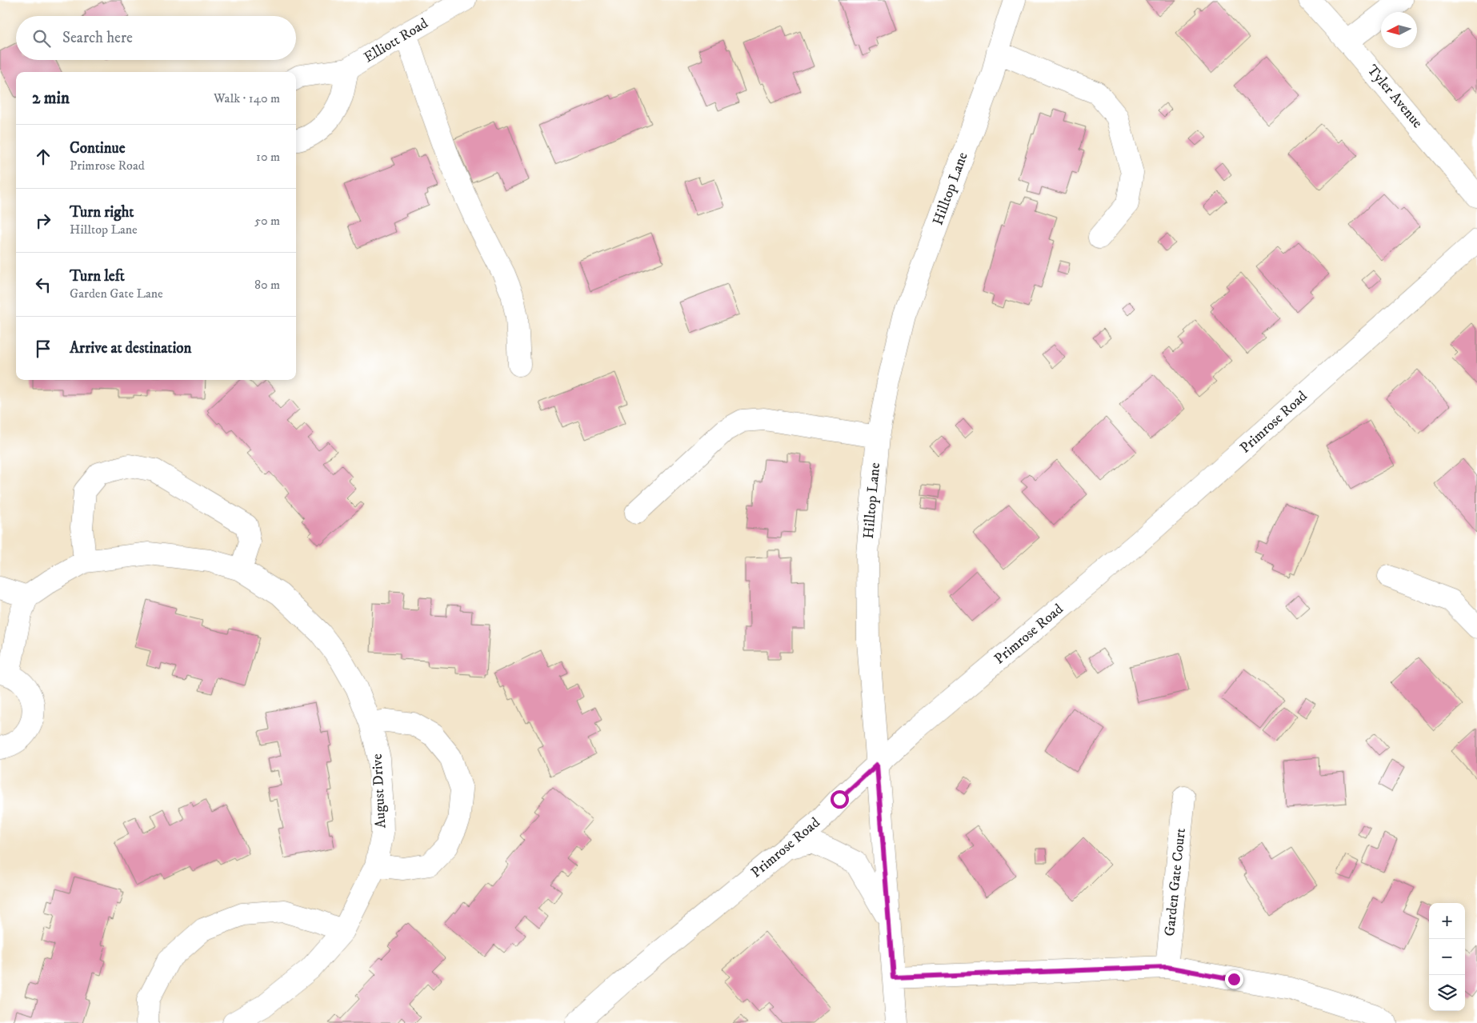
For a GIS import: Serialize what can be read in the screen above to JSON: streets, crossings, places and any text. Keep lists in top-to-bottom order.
{
  "streets": {
    "street": [
      "Elliott Road",
      "Tyler Avenue",
      "Hilltop Lane",
      "Primrose Road",
      "August Drive",
      "Garden Gate Court"
    ]
  },
  "crossings": [
    ["Hilltop Lane", "Primrose Road"]
  ],
  "north": "left",
  "page": {
    "search": "Search here",
    "heading": ["2 min", "Walk · 140 m"],
    "list": [
      ["Continue", "Primrose Road", "10 m"],
      ["Turn right", "Hilltop Lane", "50 m"],
      ["Turn left", "Garden Gate Lane", "80 m"],
      "Arrive at destination"
    ],
    "map_buttons": ["+", "−"]
  }
}
